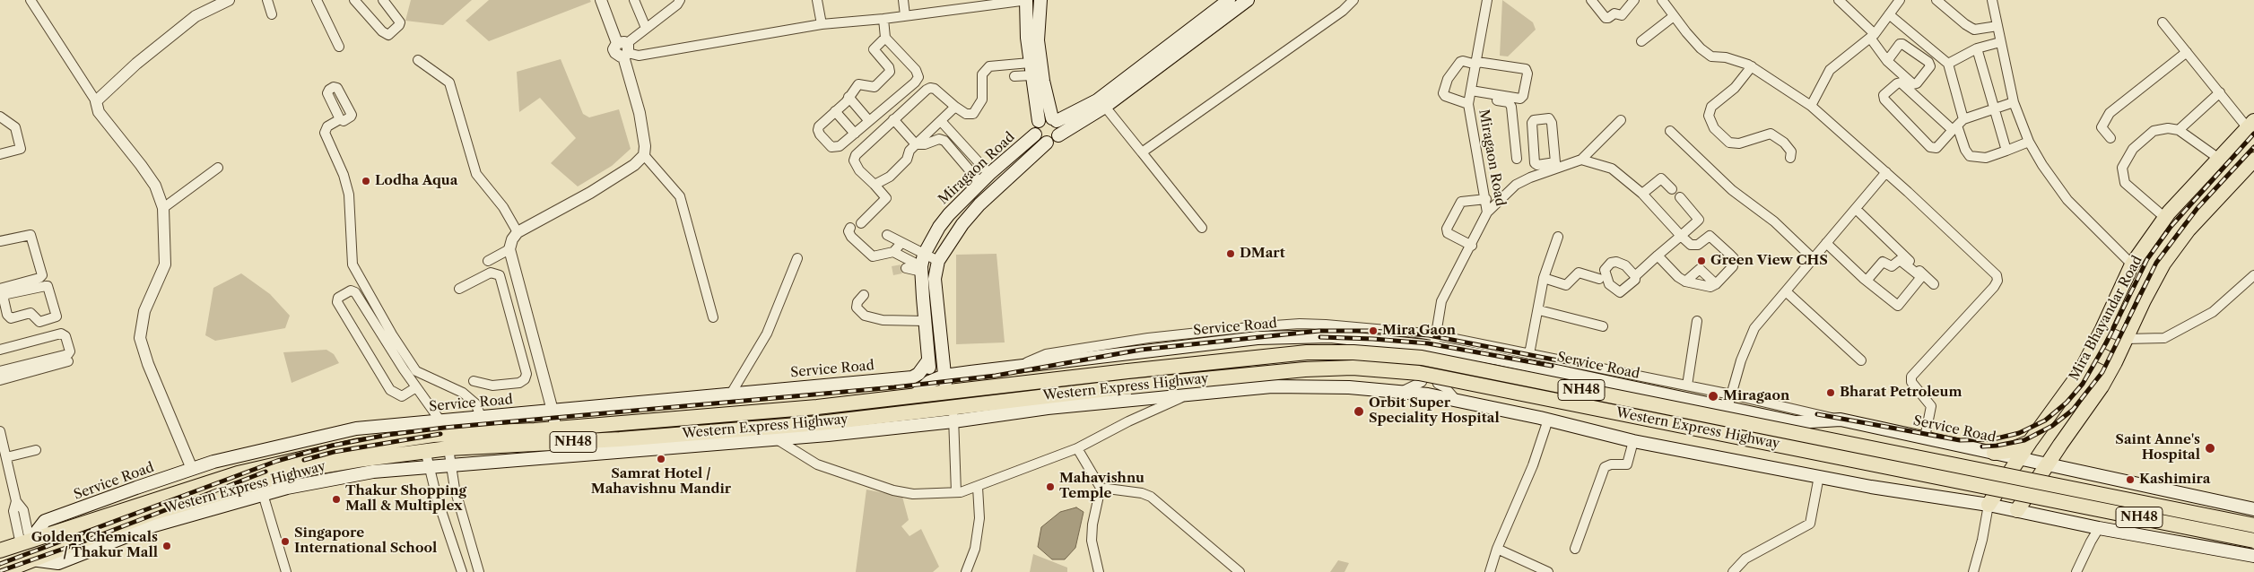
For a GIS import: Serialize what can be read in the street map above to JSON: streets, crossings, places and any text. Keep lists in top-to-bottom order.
{
  "streets": {
    "main road": [
      "Miragaon Road",
      "Mira Bhayandar Road",
      "Service Road",
      "Western Express Highway",
      "NH48"
    ]
  },
  "crossings": [
    ["Miragaon Road", "Service Road"],
    ["Miragaon Road", "Western Express Highway"],
    ["Mira Bhayandar Road", "Service Road"],
    ["Service Road", "Western Express Highway"]
  ],
  "places": [
    "Lodha Aqua",
    "DMart",
    "Green View CHS",
    "Mira Gaon",
    "Bharat Petroleum",
    "Miragaon",
    "Orbit Super Speciality Hospital",
    "Saint Anne's Hospital",
    "Samrat Hotel / Mahavishnu Mandir",
    "Kashimira",
    "Mahavishnu Temple",
    "Thakur Shopping Mall & Multiplex",
    "Singapore International School",
    "Golden Chemicals / Thakur Mall"
  ]
}
